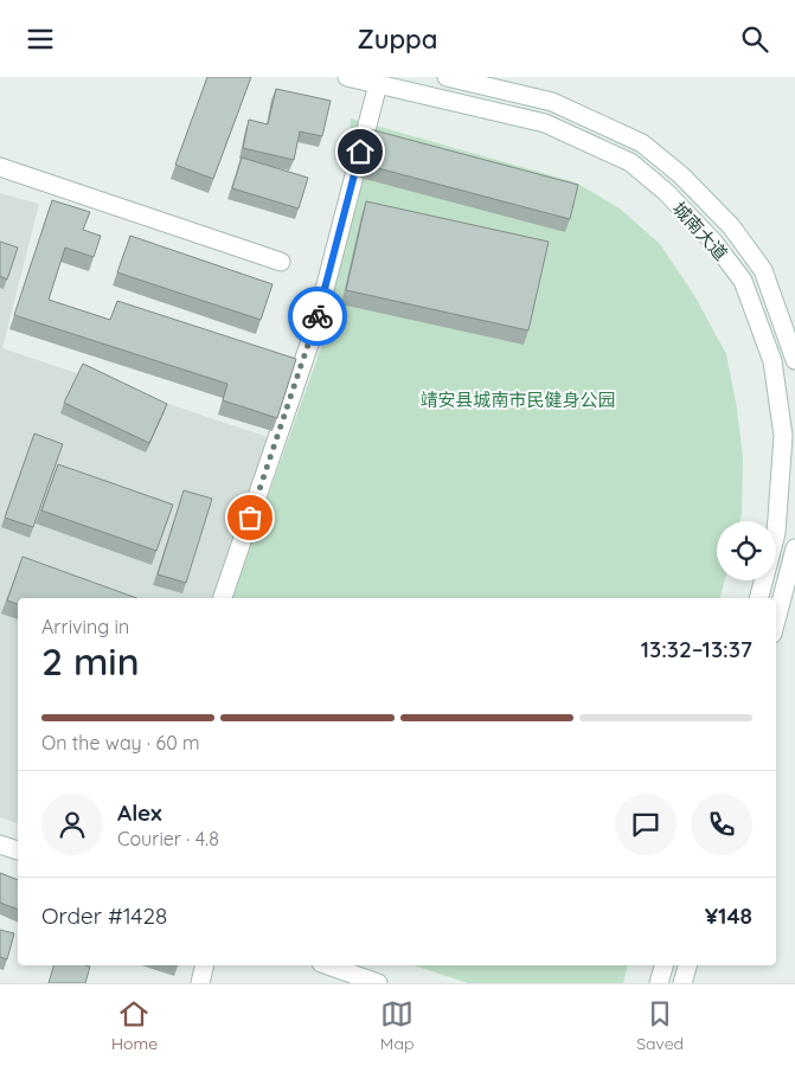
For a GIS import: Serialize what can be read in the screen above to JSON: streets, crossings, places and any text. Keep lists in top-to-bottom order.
{
  "streets": {
    "main road": ["城南大道"]
  },
  "parks": ["靖安县城南市民健身公园"],
  "page": {
    "header": "Zuppa",
    "heading": ["2 min", "Arriving in", "13:32–13:37"],
    "panel": [
      "Alex",
      "Courier · 4.8",
      "Order #1428",
      "¥148"
    ],
    "bar": "On the way · 60 m",
    "tabs": ["Home", "Map", "Saved"]
  }
}
